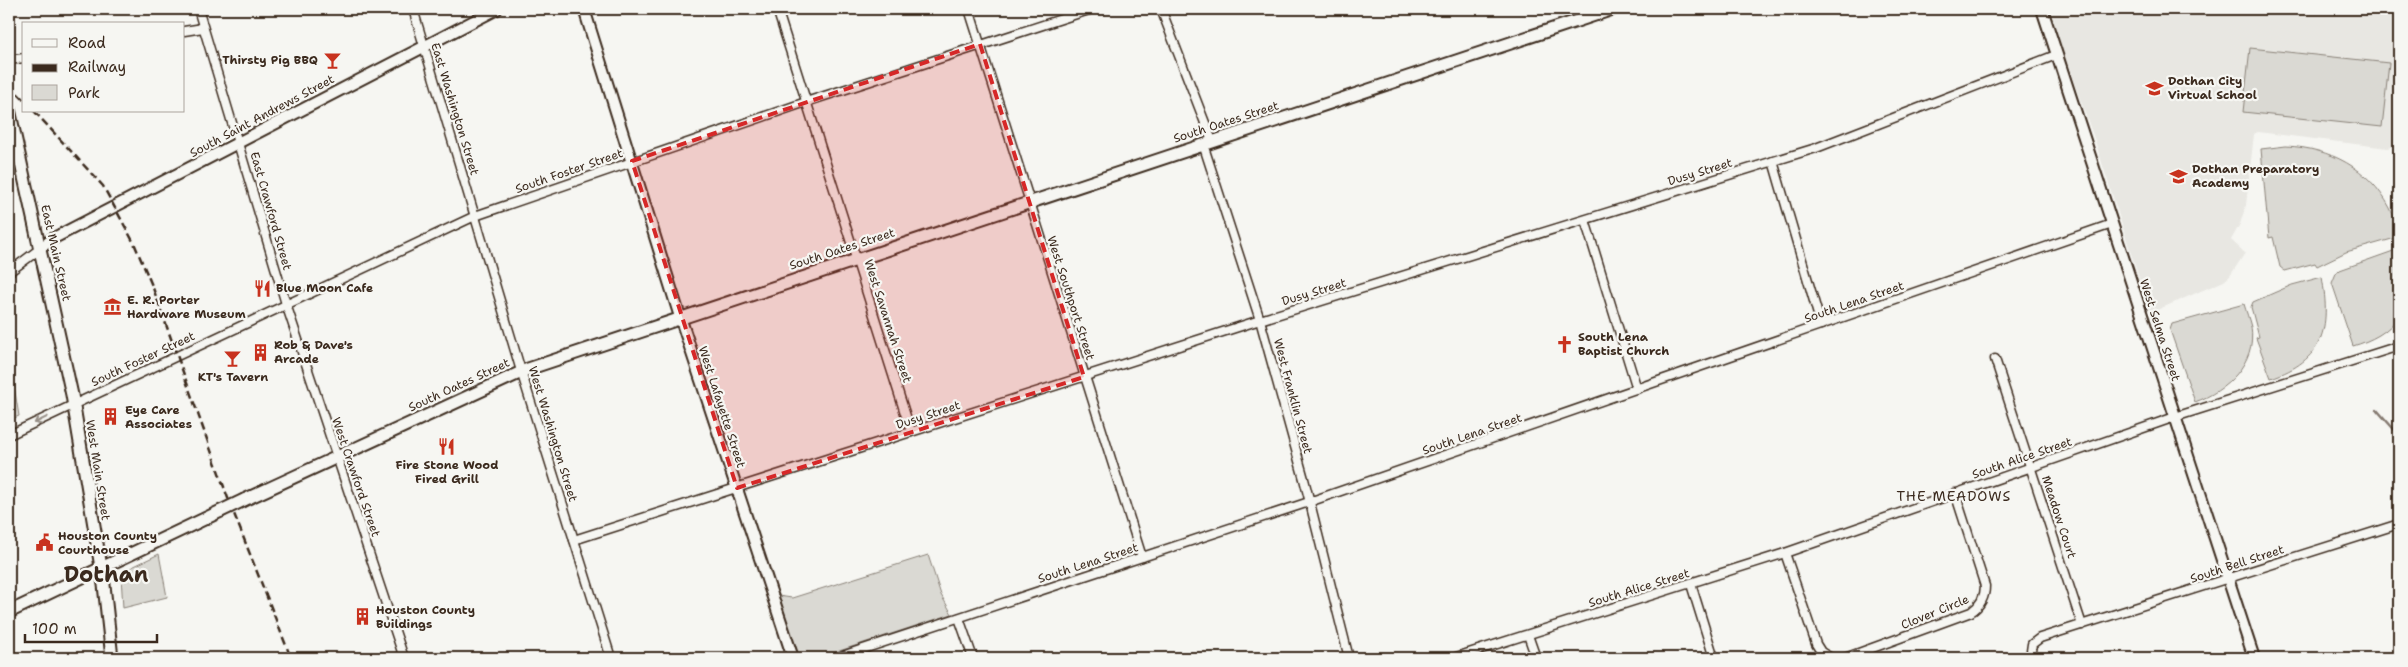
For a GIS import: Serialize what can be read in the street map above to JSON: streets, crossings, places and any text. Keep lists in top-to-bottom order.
{
  "streets": {
    "main road": ["South Oates Street", "East Main Street", "West Main Street"],
    "street": [
      "East Washington Street",
      "South Saint Andrews Street",
      "South Foster Street",
      "Dusy Street",
      "East Crawford Street",
      "West Southport Street",
      "South Lena Street",
      "West Savannah Street",
      "West Selma Street",
      "West Franklin Street",
      "West Lafayette Street",
      "West Washington Street",
      "South Alice Street",
      "West Crawford Street",
      "Meadow Court",
      "South Bell Street",
      "Clover Circle"
    ]
  },
  "crossings": [
    ["East Washington Street", "South Saint Andrews Street"],
    ["East Washington Street", "South Foster Street"],
    ["East Washington Street", "West Washington Street"],
    ["South Saint Andrews Street", "East Crawford Street"],
    ["South Saint Andrews Street", "East Main Street"],
    ["South Oates Street", "West Southport Street"],
    ["South Oates Street", "West Savannah Street"],
    ["South Oates Street", "West Franklin Street"],
    ["South Oates Street", "West Lafayette Street"],
    ["South Oates Street", "West Washington Street"],
    ["South Oates Street", "West Main Street"],
    ["South Oates Street", "West Crawford Street"],
    ["South Foster Street", "East Crawford Street"],
    ["South Foster Street", "East Main Street"],
    ["South Foster Street", "West Southport Street"],
    ["South Foster Street", "West Savannah Street"],
    ["South Foster Street", "West Lafayette Street"],
    ["South Foster Street", "West Washington Street"],
    ["South Foster Street", "West Main Street"],
    ["South Foster Street", "West Crawford Street"],
    ["Dusy Street", "West Southport Street"],
    ["Dusy Street", "West Savannah Street"],
    ["Dusy Street", "West Selma Street"],
    ["Dusy Street", "West Franklin Street"],
    ["Dusy Street", "West Lafayette Street"],
    ["Dusy Street", "West Washington Street"],
    ["East Crawford Street", "West Crawford Street"],
    ["East Main Street", "West Main Street"],
    ["West Southport Street", "South Lena Street"],
    ["South Lena Street", "West Selma Street"],
    ["South Lena Street", "West Franklin Street"],
    ["West Selma Street", "South Alice Street"],
    ["West Selma Street", "South Bell Street"],
    ["South Alice Street", "Meadow Court"],
    ["South Alice Street", "Clover Circle"],
    ["Meadow Court", "South Bell Street"]
  ],
  "districts": ["THE MEADOWS", "Dothan"],
  "places": {
    "bar": ["Thirsty Pig BBQ", "KT's Tavern"],
    "school or university": ["Dothan City Virtual School", "Dothan Preparatory Academy"],
    "restaurant": ["Blue Moon Cafe", "Fire Stone Wood Fired Grill"],
    "museum": ["E. R. Porter Hardware Museum"],
    "church": ["South Lena Baptist Church"],
    "building": ["Rob & Dave's Arcade", "Eye Care Associates", "Houston County Buildings"],
    "public building": ["Houston County Courthouse"]
  },
  "legend": ["Road", "Railway", "Park"],
  "scale_bar": "100 m"
}
